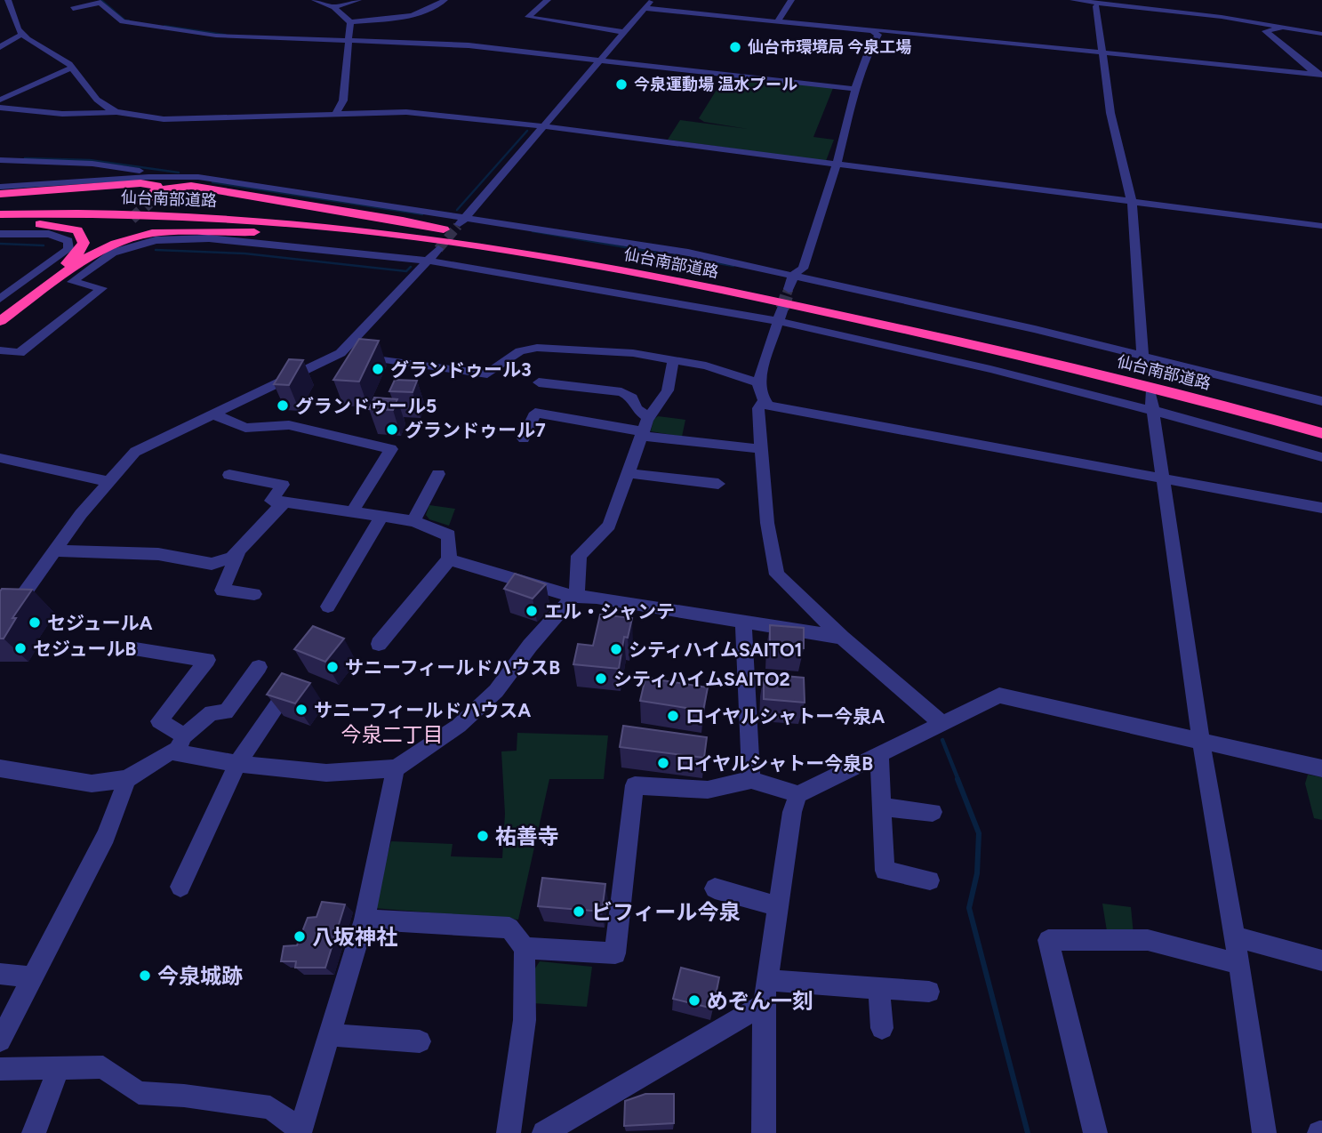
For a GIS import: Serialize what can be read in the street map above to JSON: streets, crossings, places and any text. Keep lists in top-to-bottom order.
{
  "streets": {
    "highway": ["仙台南部道路"]
  },
  "districts": ["今泉二丁目"],
  "places": [
    "仙台市環境局 今泉工場",
    "今泉運動場 温水プール",
    "グランドゥール3",
    "グランドゥール5",
    "グランドゥール7",
    "エル・シャンテ",
    "セジュールA",
    "セジュールB",
    "シティハイムSAITO1",
    "サニーフィールドハウスB",
    "シティハイムSAITO2",
    "サニーフィールドハウスA",
    "ロイヤルシャトー今泉A",
    "ロイヤルシャトー今泉B",
    "祐善寺",
    "ビフィール今泉",
    "八坂神社",
    "今泉城跡",
    "めぞん一刻"
  ]
}
